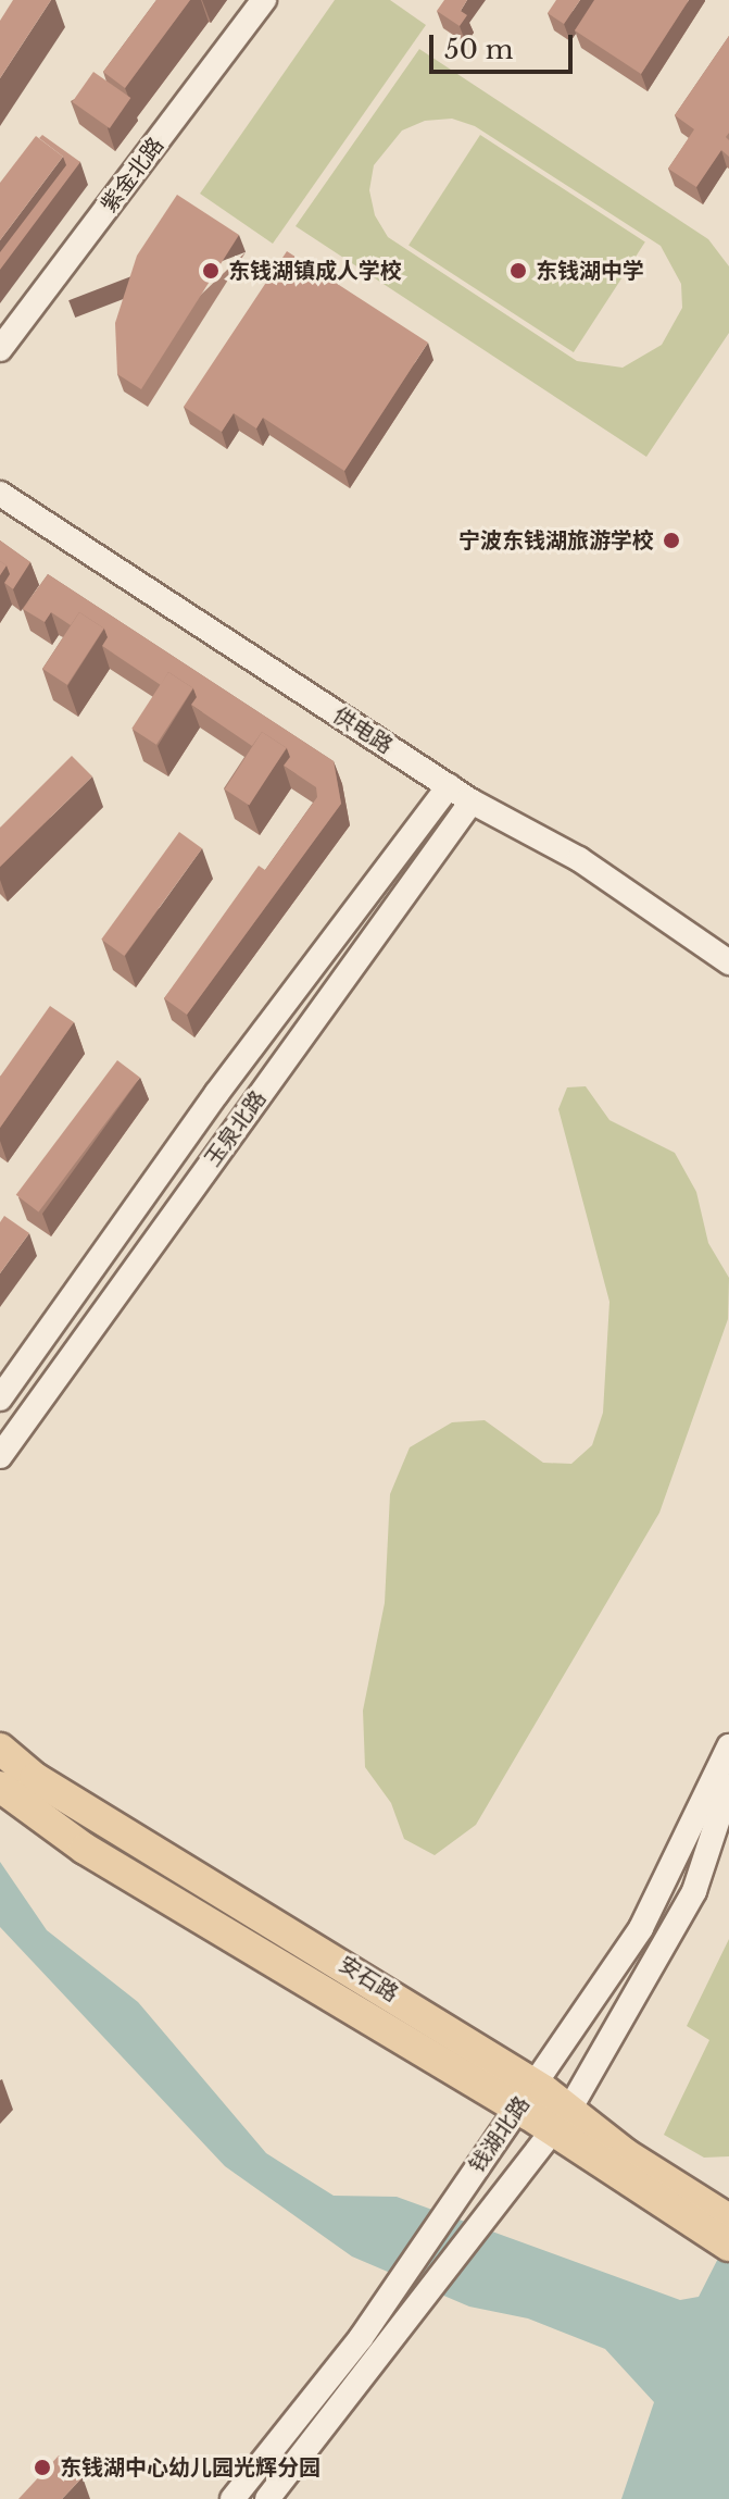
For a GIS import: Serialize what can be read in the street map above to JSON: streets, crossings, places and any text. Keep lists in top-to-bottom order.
{
  "streets": {
    "main road": ["安石路"],
    "street": [
      "紫金北路",
      "供电路",
      "玉泉北路",
      "钱湖北路"
    ]
  },
  "crossings": [
    ["供电路", "玉泉北路"],
    ["安石路", "钱湖北路"]
  ],
  "places": [
    "东钱湖镇成人学校",
    "东钱湖中学",
    "宁波东钱湖旅游学校",
    "东钱湖中心幼儿园光辉分园"
  ],
  "scale_bar": "50 m"
}
